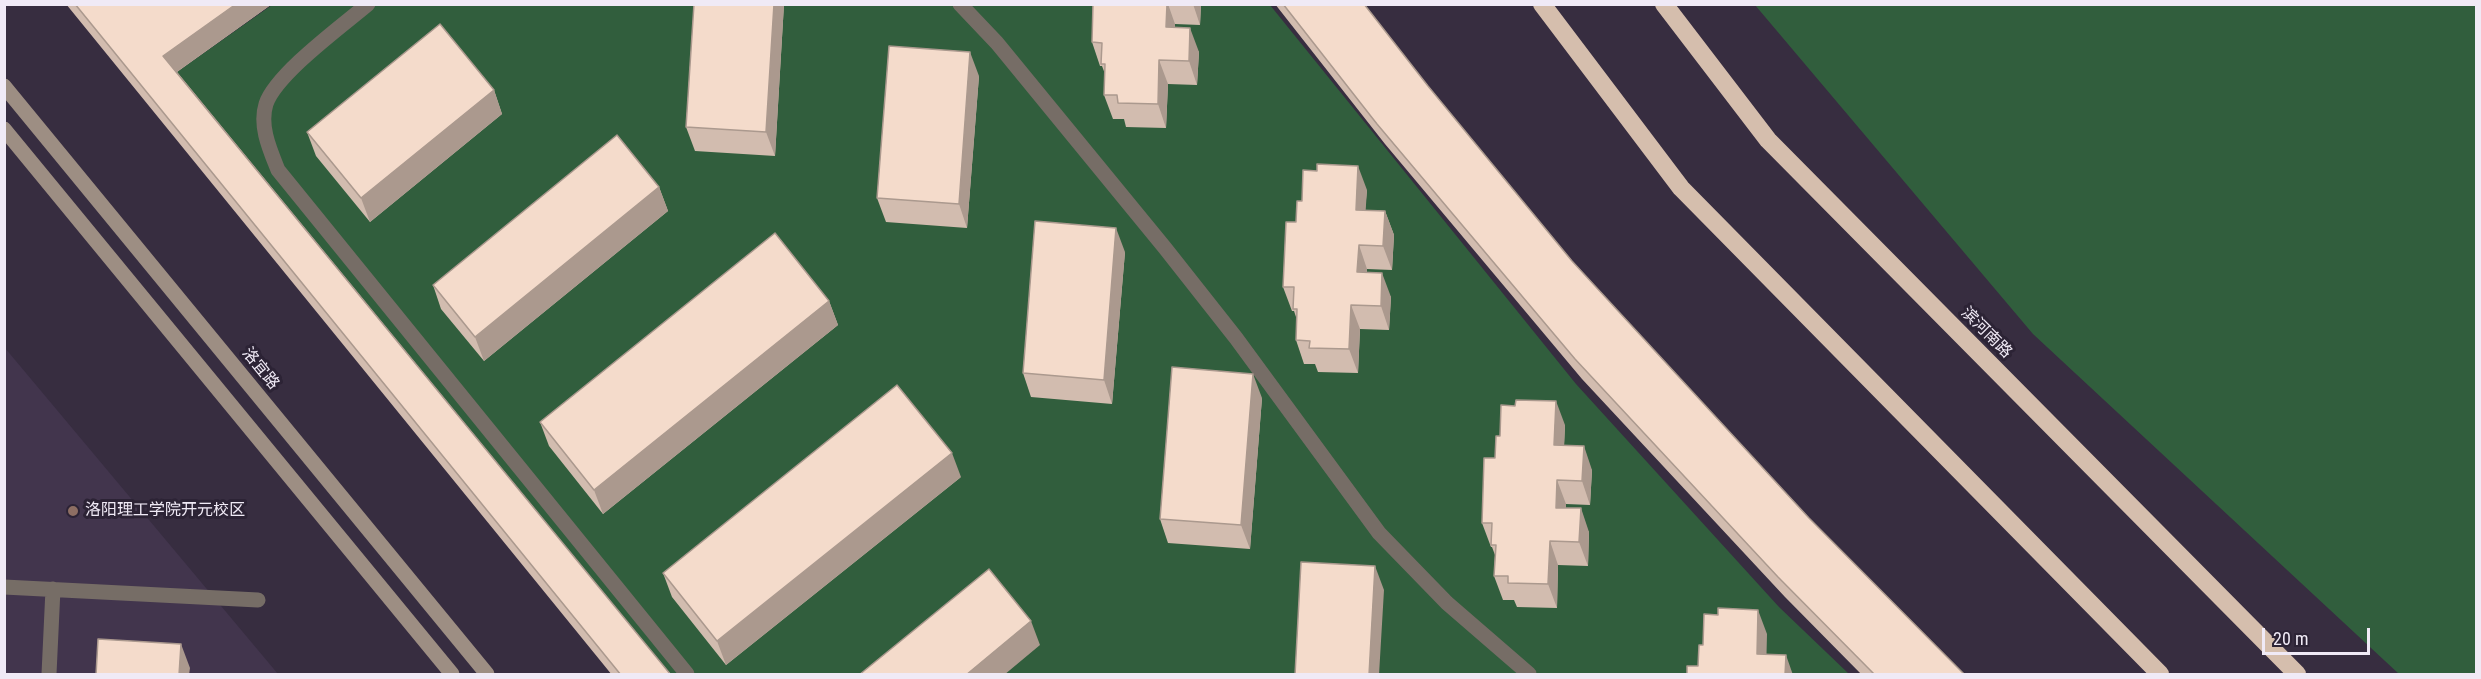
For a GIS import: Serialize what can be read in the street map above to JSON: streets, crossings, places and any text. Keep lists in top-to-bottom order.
{
  "streets": {
    "highway": ["滨河南路"],
    "street": ["洛宜路"]
  },
  "places": ["洛阳理工学院开元校区"],
  "scale_bar": "20 m"
}
